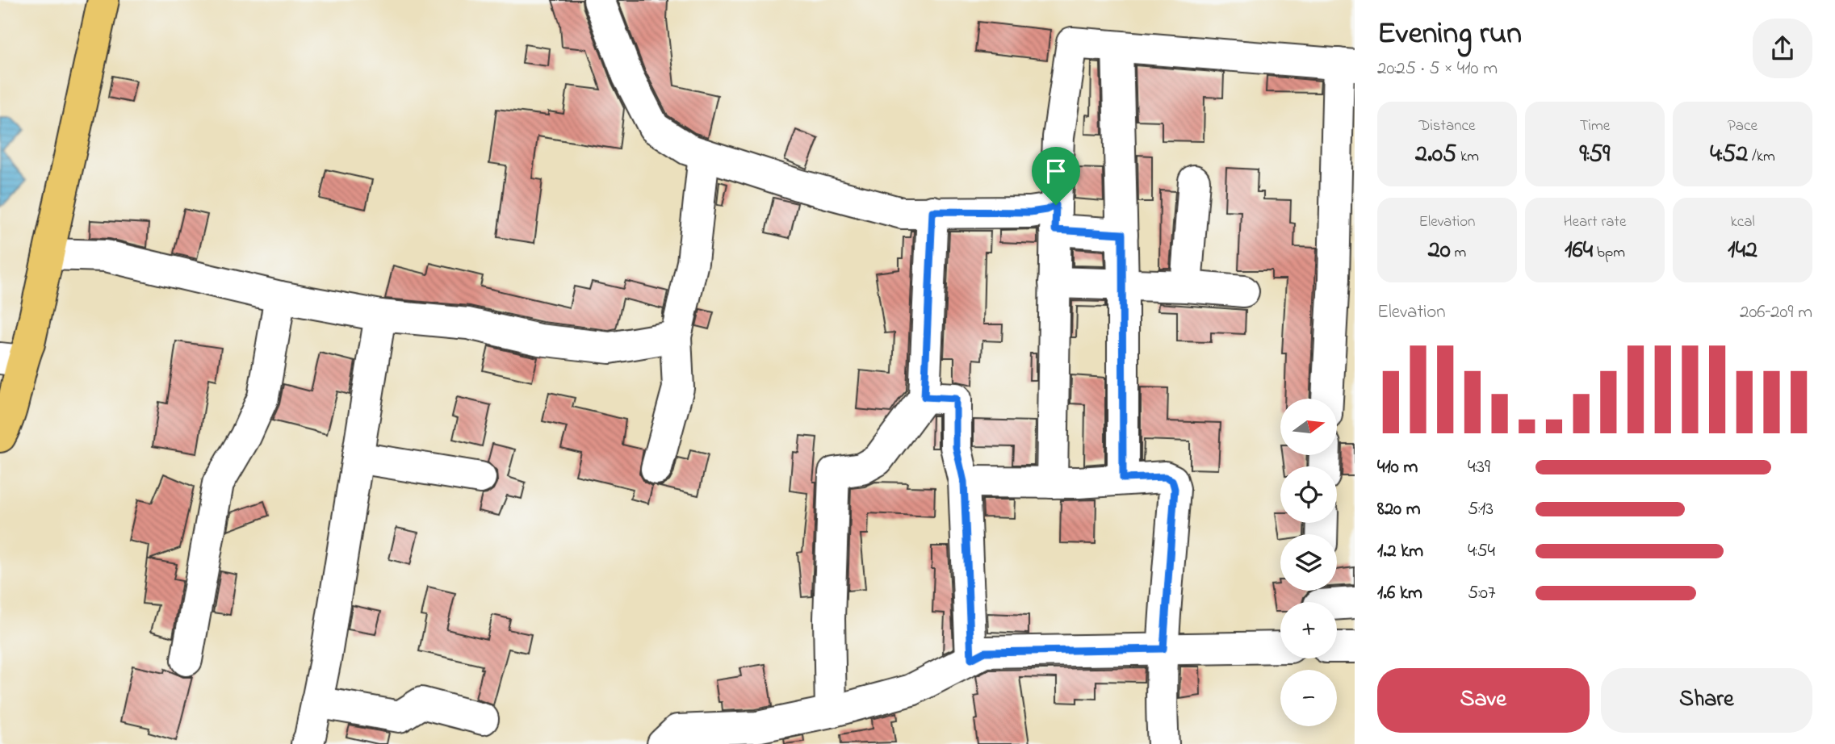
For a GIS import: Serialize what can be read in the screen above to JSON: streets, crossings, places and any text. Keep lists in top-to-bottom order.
{
  "north": "right",
  "page": {
    "heading": ["Evening run", "20:25 · 5 × 410 m"],
    "stats": [
      ["Distance", "2.05 km"],
      ["Time", "9:59"],
      ["Pace", "4:52 /km"],
      ["Elevation", "20 m"],
      ["Heart rate", "164 bpm"],
      ["kcal", "142"]
    ],
    "chart": ["Elevation", "206–209 m"],
    "map_buttons": ["+", "−"],
    "list": [
      {
        "name": "410 m",
        "note": "4:39"
      },
      {
        "name": "820 m",
        "note": "5:13"
      },
      {
        "name": "1.2 km",
        "note": "4:54"
      },
      {
        "name": "1.6 km",
        "note": "5:07"
      }
    ],
    "buttons": ["Save", "Share"]
  }
}
